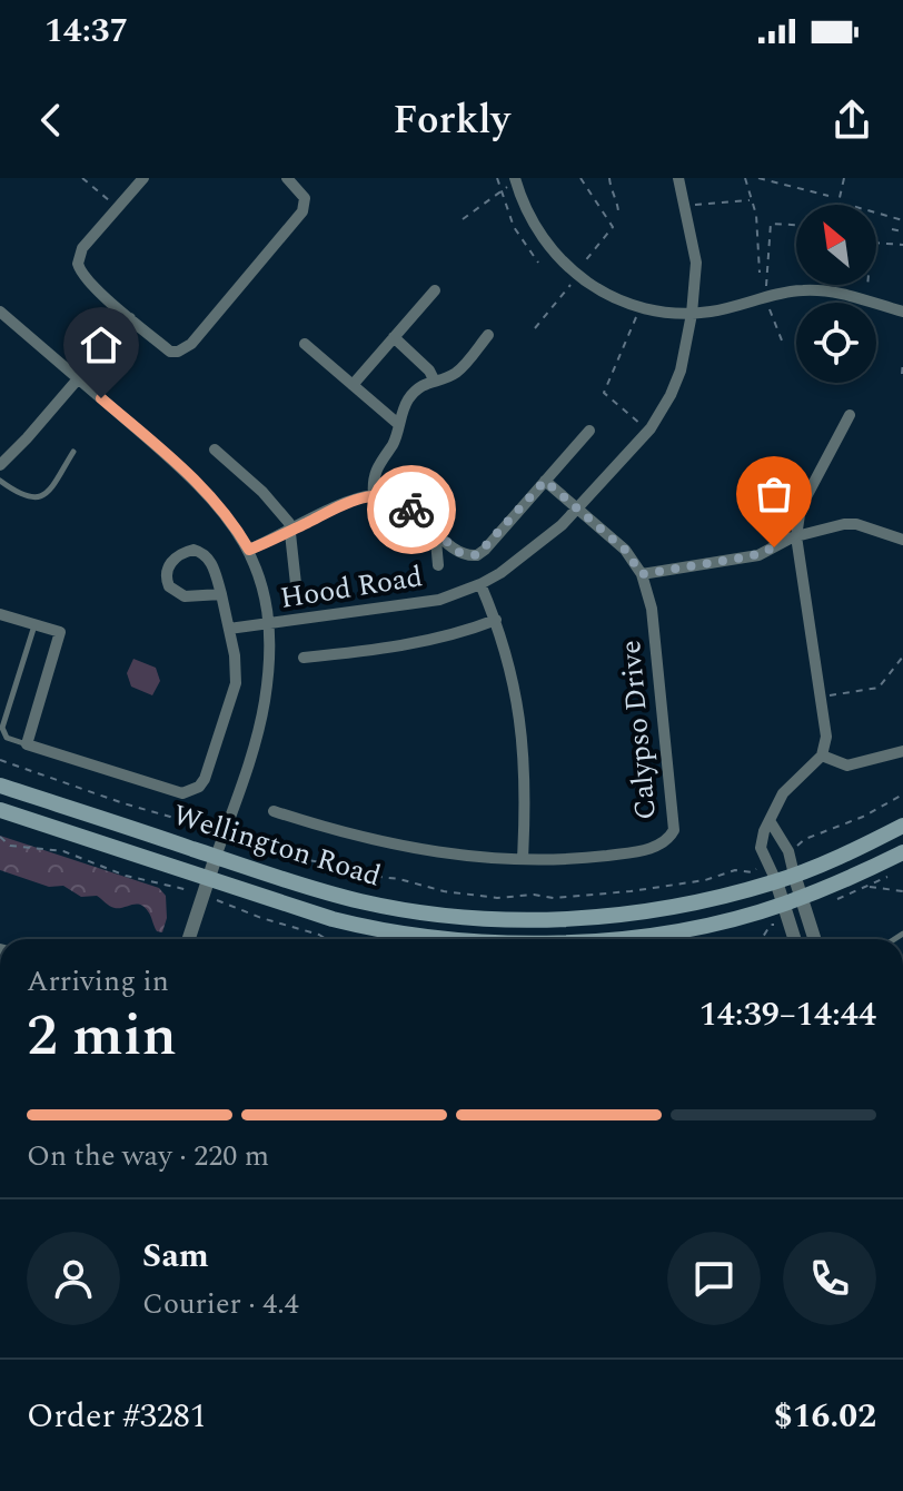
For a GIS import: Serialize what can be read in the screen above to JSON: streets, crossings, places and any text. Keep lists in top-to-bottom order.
{
  "streets": {
    "main road": ["Wellington Road"],
    "street": ["Hood Road", "Calypso Drive"]
  },
  "crossings": [
    ["Hood Road", "Calypso Drive"]
  ],
  "north": "top left",
  "page": {
    "status": "14:37",
    "header": "Forkly",
    "heading": ["2 min", "Arriving in", "14:39–14:44"],
    "panel": [
      "Sam",
      "Courier · 4.4",
      "Order #3281",
      "$16.02"
    ],
    "bar": "On the way · 220 m"
  }
}
